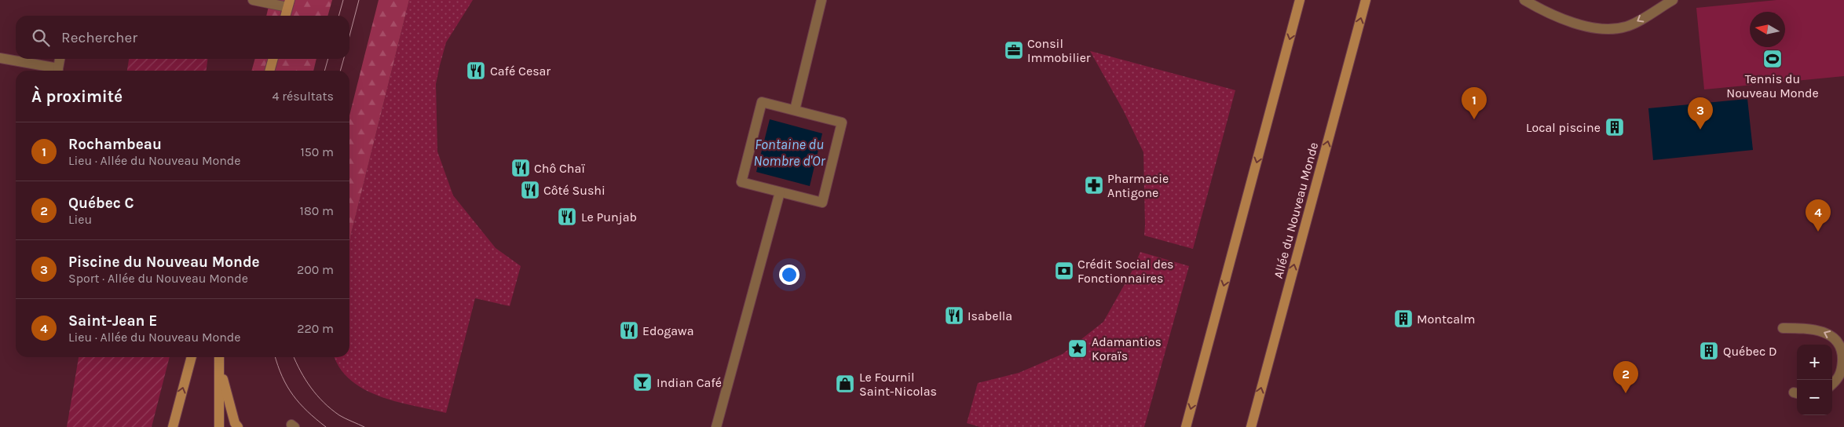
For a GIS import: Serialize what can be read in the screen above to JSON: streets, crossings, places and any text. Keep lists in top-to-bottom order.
{
  "streets": {
    "street": ["Allée du Nouveau Monde"]
  },
  "water": ["Fontaine du Nombre d'Or"],
  "places": {
    "office": ["Consil Immobilier"],
    "sports": ["Tennis du Nouveau Monde"],
    "restaurant": [
      "Café Cesar",
      "Chô Chaï",
      "Côté Sushi",
      "Le Punjab",
      "Isabella",
      "Edogawa"
    ],
    "building": ["Local piscine", "Montcalm", "Québec D"],
    "pharmacy": ["Pharmacie Antigone"],
    "bank": ["Crédit Social des Fonctionnaires"],
    "place": ["Adamantios Koraïs"],
    "bar": ["Indian Café"],
    "shop": ["Le Fournil Saint-Nicolas"]
  },
  "north": "left",
  "page": {
    "search": "Rechercher",
    "heading": ["À proximité", "4 résultats"],
    "pins": [
      "1",
      "3",
      "4",
      "2"
    ],
    "list": [
      {
        "mark": "1",
        "name": "Rochambeau",
        "note": "Lieu · Allée du Nouveau Monde",
        "value": "150 m"
      },
      {
        "mark": "2",
        "name": "Québec C",
        "note": "Lieu",
        "value": "180 m"
      },
      {
        "mark": "3",
        "name": "Piscine du Nouveau Monde",
        "note": "Sport · Allée du Nouveau Monde",
        "value": "200 m"
      },
      {
        "mark": "4",
        "name": "Saint-Jean E",
        "note": "Lieu · Allée du Nouveau Monde",
        "value": "220 m"
      }
    ],
    "map_buttons": ["+", "−"]
  }
}
